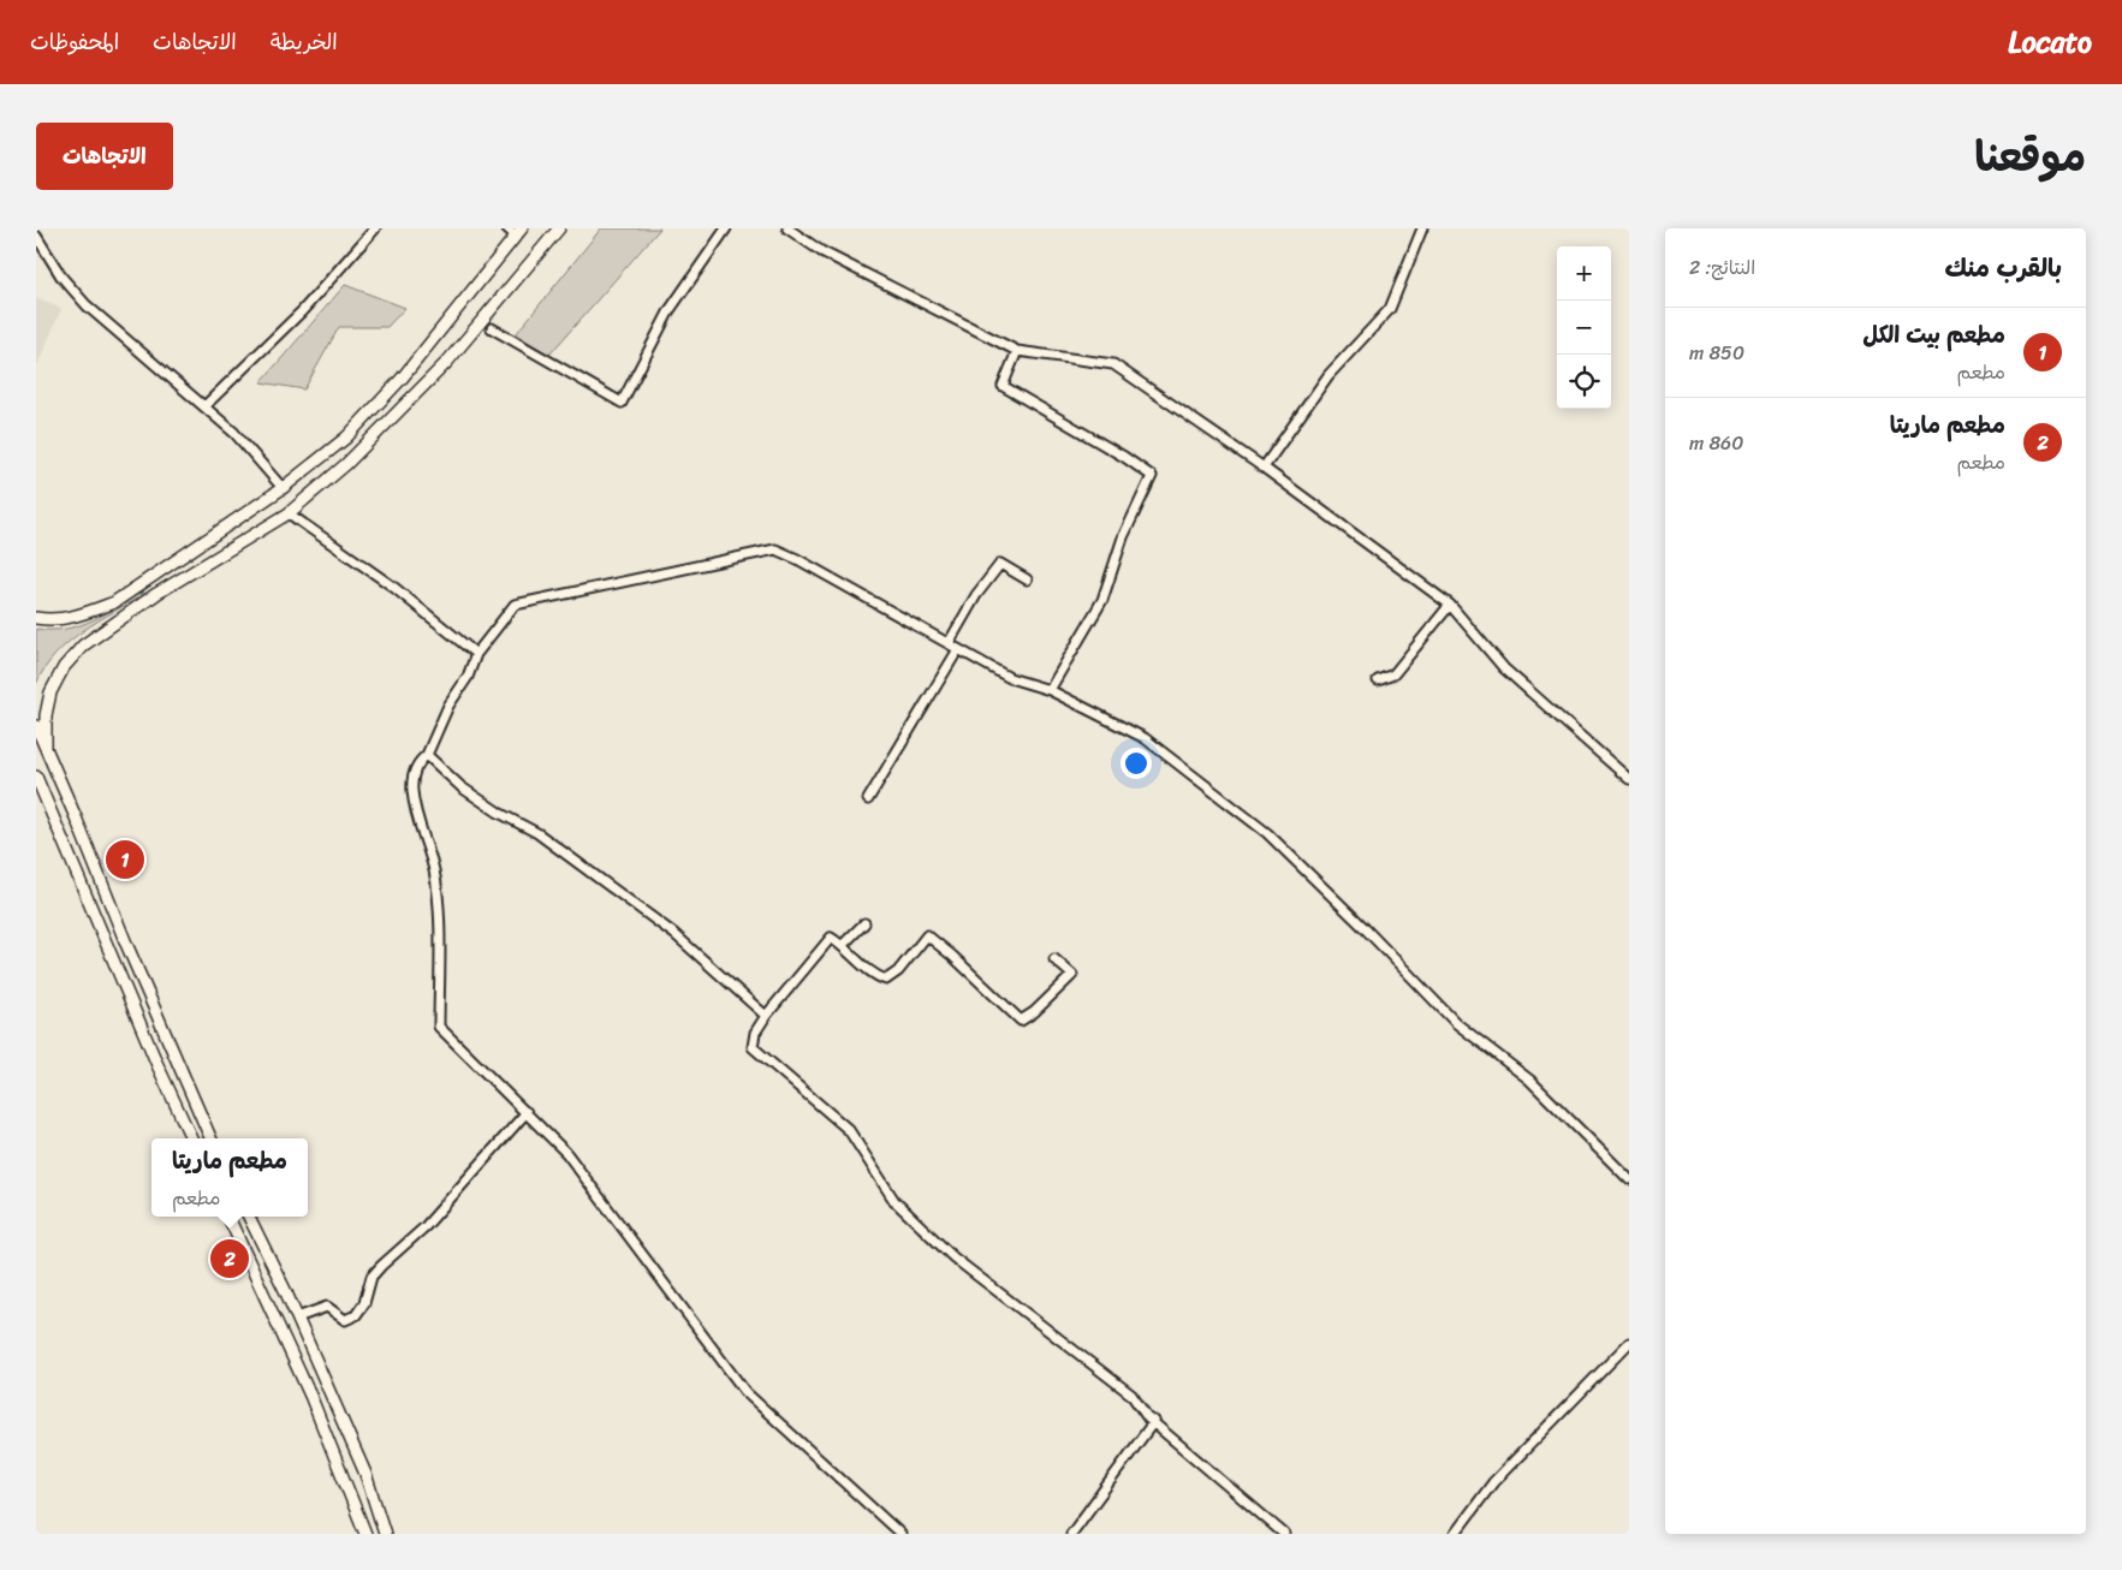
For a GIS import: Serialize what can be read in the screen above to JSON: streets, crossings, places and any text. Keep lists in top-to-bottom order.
{
  "page": {
    "header": "Locato",
    "nav": ["الخريطة", "الاتجاهات", "المحفوظات"],
    "title": "موقعنا",
    "buttons": "الاتجاهات",
    "heading": ["بالقرب منك", "النتائج: 2"],
    "map_buttons": ["+", "−"],
    "list": [
      {
        "mark": "1",
        "name": "مطعم بيت الكل",
        "note": "مطعم",
        "value": "850 m"
      },
      {
        "mark": "2",
        "name": "مطعم ماريتا",
        "note": "مطعم",
        "value": "860 m"
      }
    ],
    "pins": ["1", "2"],
    "popup": ["مطعم ماريتا", "مطعم"]
  }
}
